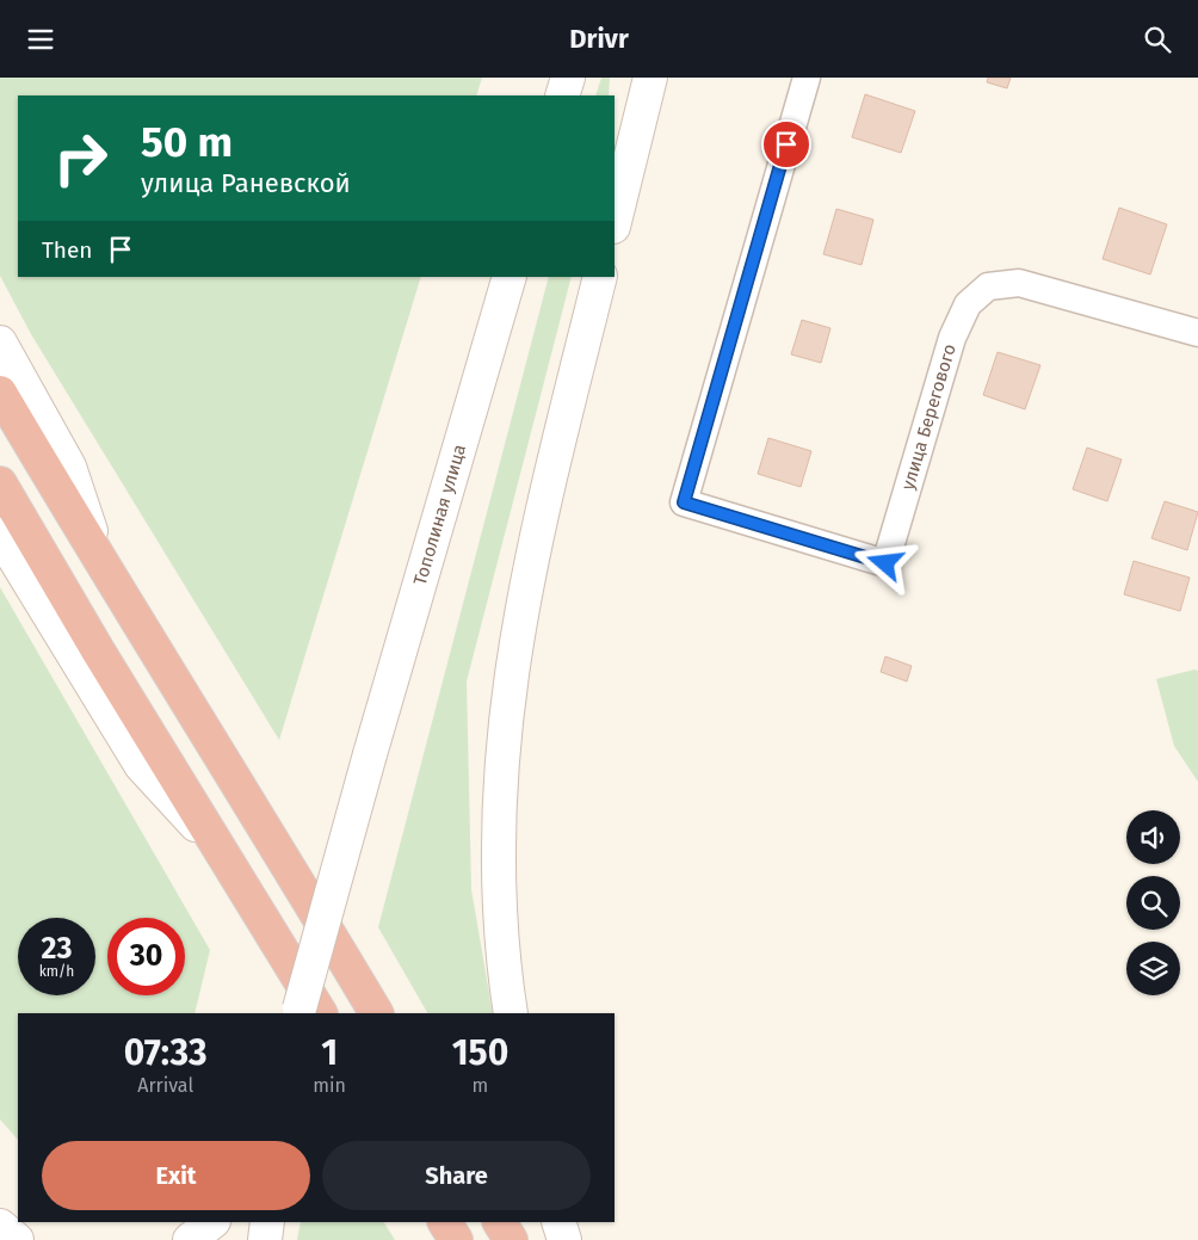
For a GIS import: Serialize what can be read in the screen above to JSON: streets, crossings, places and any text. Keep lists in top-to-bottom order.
{
  "streets": {
    "main road": ["Тополиная улица"],
    "street": ["улица Берегового"]
  },
  "page": {
    "header": "Drivr",
    "turn": ["50 m", "улица Раневской"],
    "then": "Then",
    "speed": "23 km/h",
    "limit": "30",
    "eta": [
      "07:33",
      "Arrival",
      "1",
      "min",
      "150",
      "m"
    ],
    "buttons": ["Exit", "Share"]
  }
}
